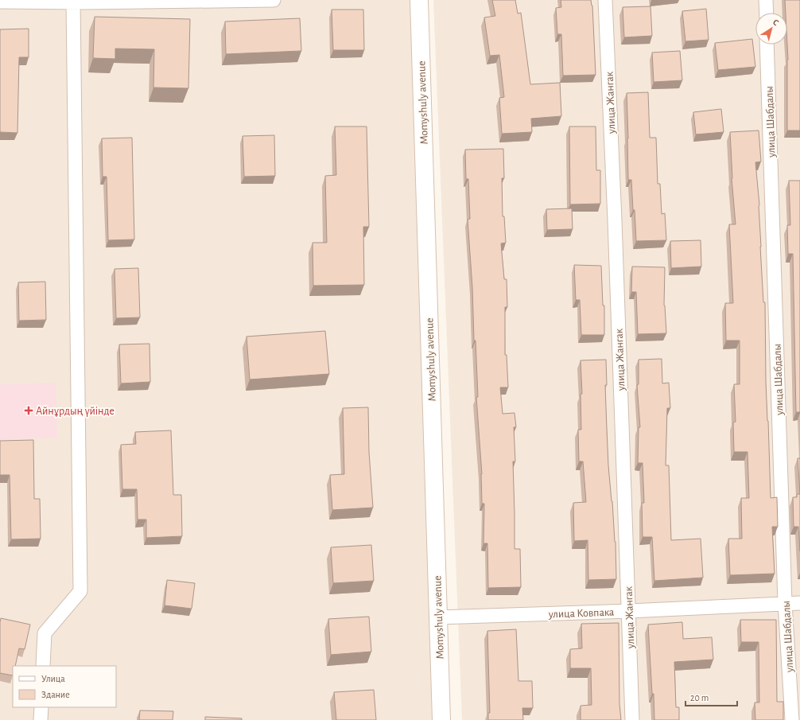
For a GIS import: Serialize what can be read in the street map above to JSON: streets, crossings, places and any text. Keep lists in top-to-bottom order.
{
  "streets": {
    "main road": ["Momyshuly avenue"],
    "street": ["улица Жангак", "улица Шабдалы", "улица Ковпака"]
  },
  "crossings": [
    ["Momyshuly avenue", "улица Ковпака"],
    ["улица Жангак", "улица Ковпака"],
    ["улица Шабдалы", "улица Ковпака"]
  ],
  "places": {
    "health": ["Айнұрдың үйінде"]
  },
  "legend": ["Улица", "Здание"],
  "scale_bar": "20 m",
  "north": "top right"
}
